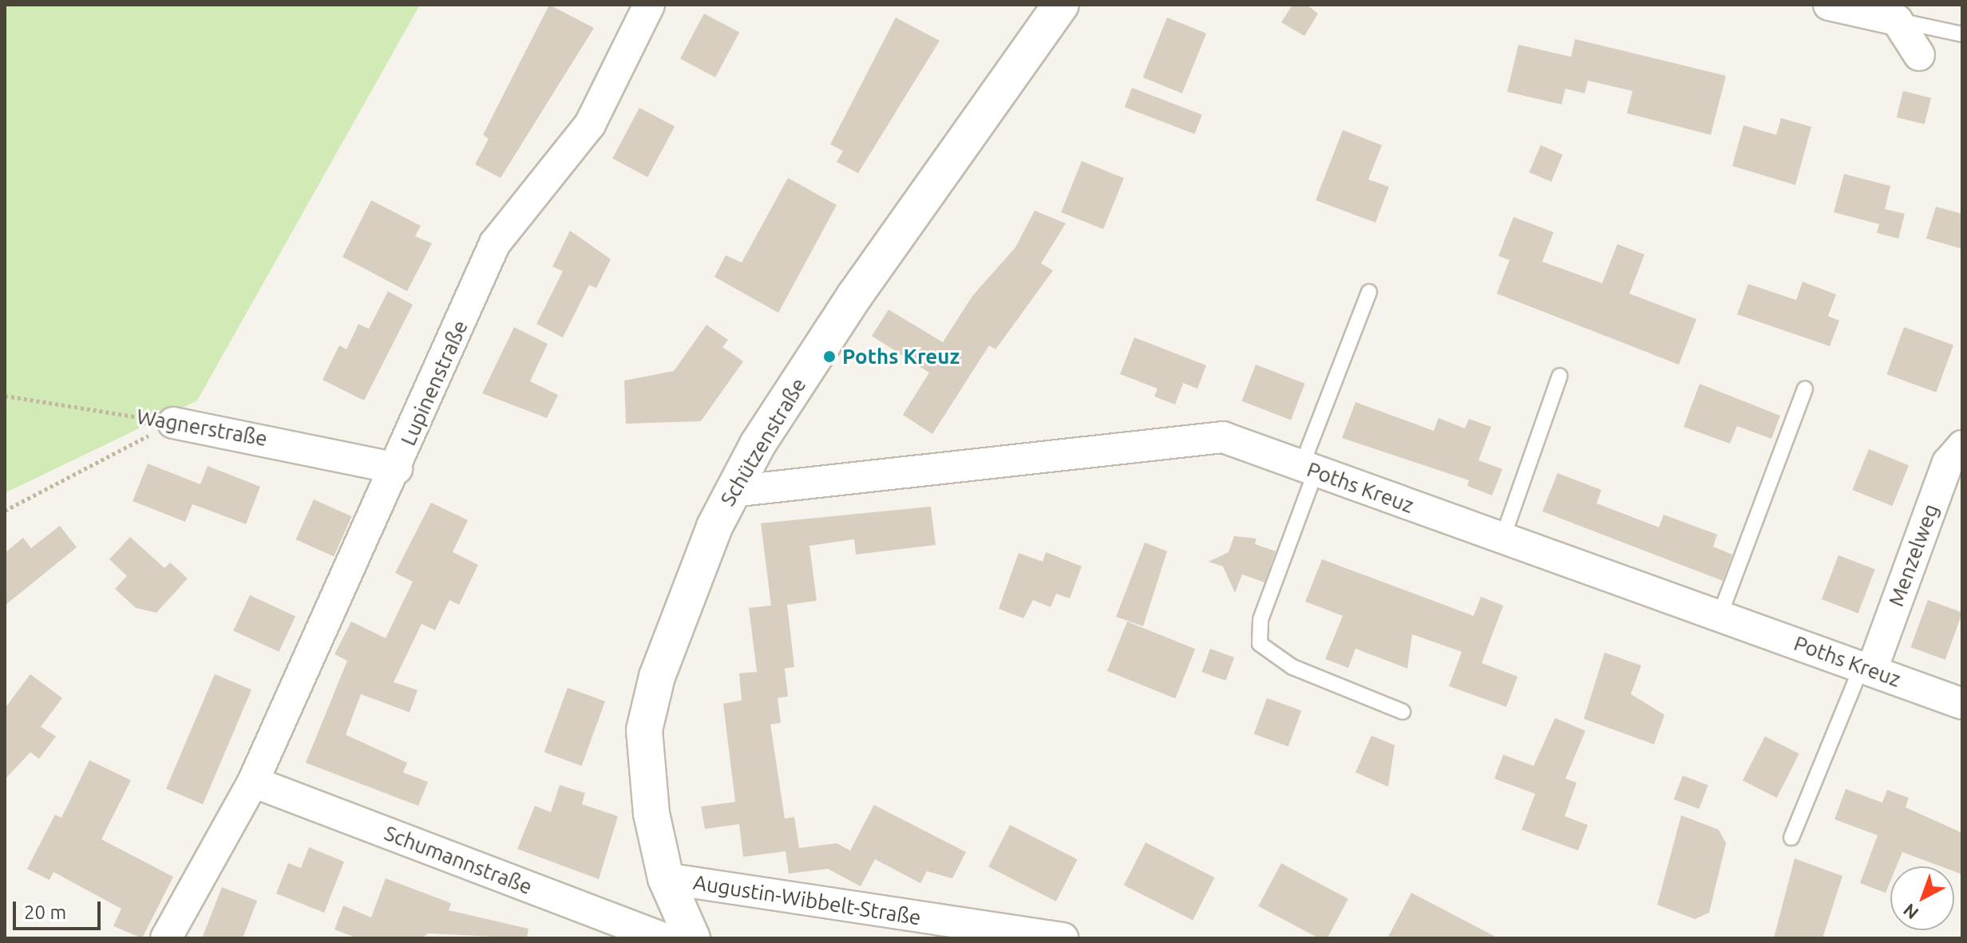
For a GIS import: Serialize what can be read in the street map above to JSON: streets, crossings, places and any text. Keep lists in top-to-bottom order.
{
  "streets": {
    "street": [
      "Lupinenstraße",
      "Wagnerstraße",
      "Schützenstraße",
      "Poths Kreuz",
      "Menzelweg",
      "Schumannstraße",
      "Augustin-Wibbelt-Straße"
    ]
  },
  "crossings": [
    ["Lupinenstraße", "Wagnerstraße"],
    ["Lupinenstraße", "Schumannstraße"],
    ["Schützenstraße", "Poths Kreuz"],
    ["Schützenstraße", "Augustin-Wibbelt-Straße"],
    ["Poths Kreuz", "Menzelweg"]
  ],
  "places": ["Poths Kreuz"],
  "scale_bar": "20 m",
  "north": "bottom left"
}
